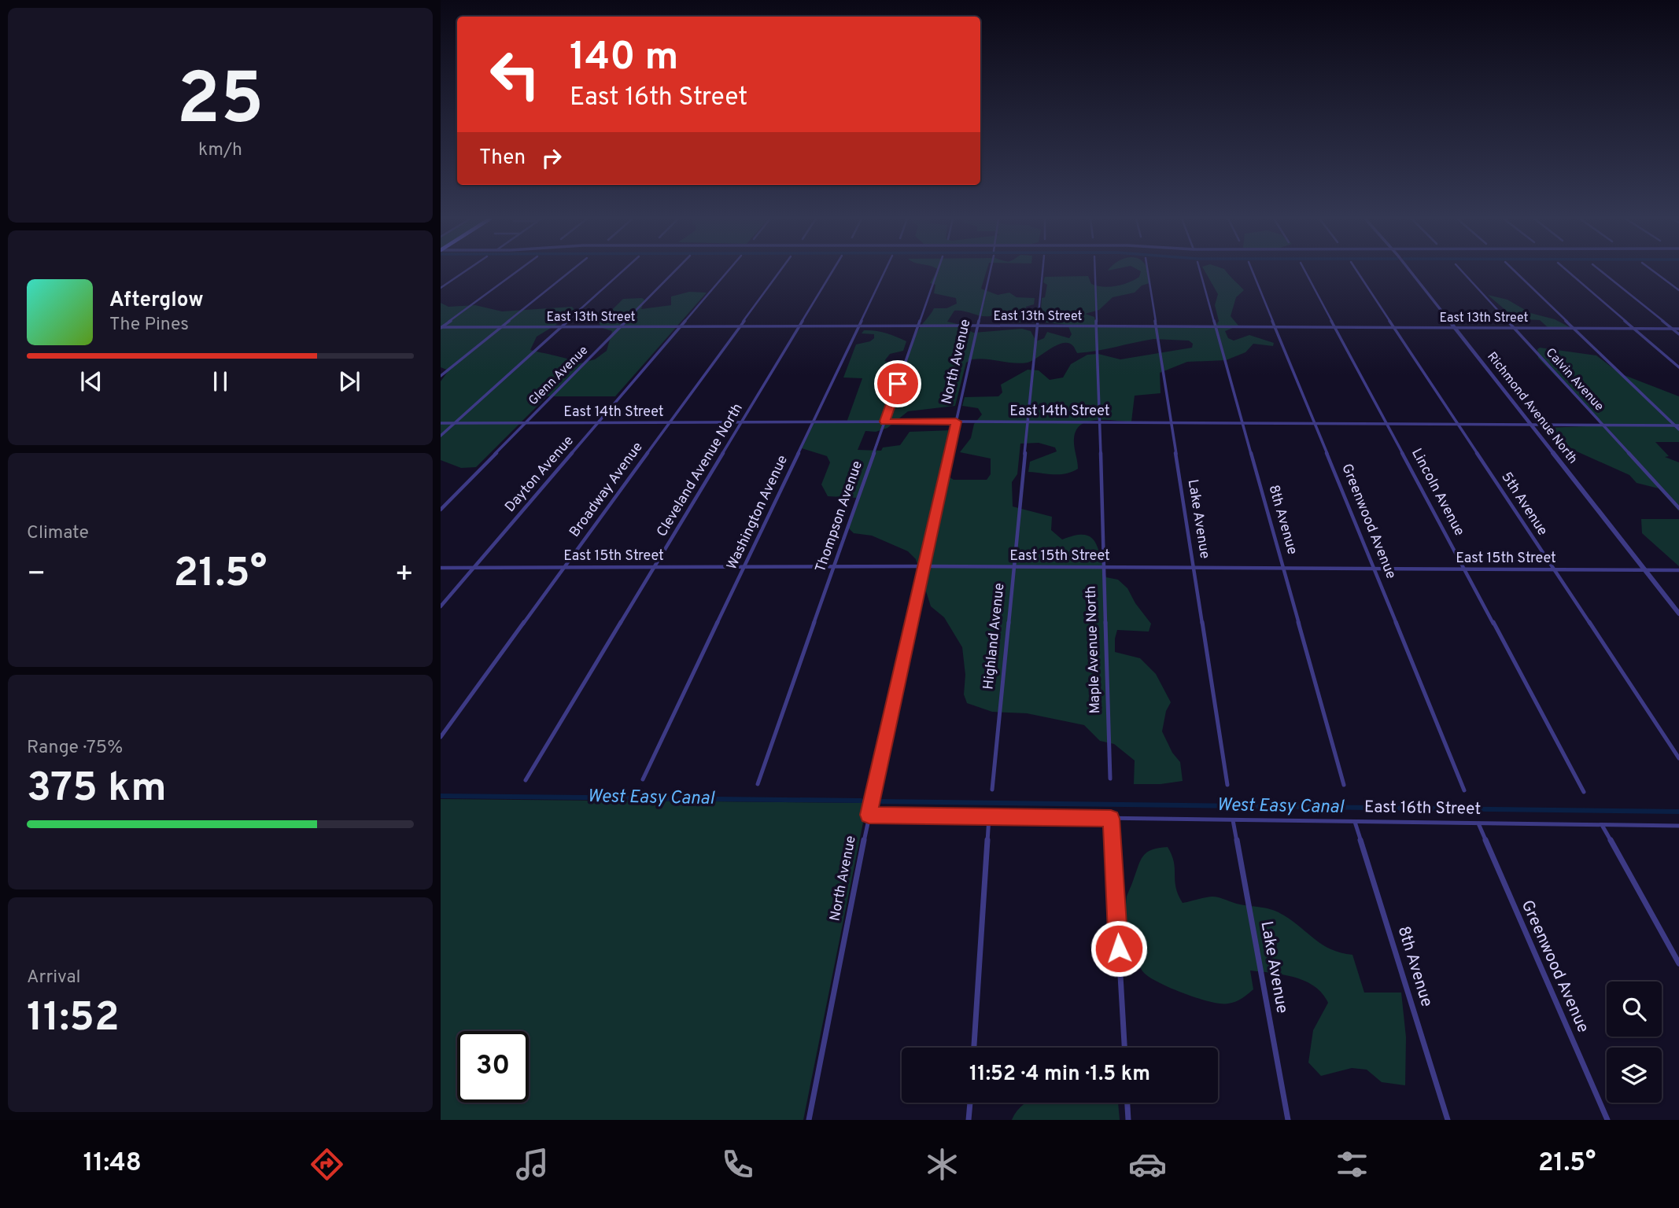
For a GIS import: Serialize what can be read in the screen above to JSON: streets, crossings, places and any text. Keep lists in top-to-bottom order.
{
  "streets": {
    "street": [
      "East 13th Street",
      "North Avenue",
      "Glenn Avenue",
      "Calvin Avenue",
      "Richmond Avenue North",
      "East 14th Street",
      "Cleveland Avenue North",
      "Dayton Avenue",
      "Broadway Avenue",
      "Lincoln Avenue",
      "5th Avenue",
      "Washington Avenue",
      "Thompson Avenue",
      "Lake Avenue",
      "8th Avenue",
      "Greenwood Avenue",
      "East 15th Street",
      "Highland Avenue",
      "Maple Avenue North",
      "East 16th Street"
    ]
  },
  "crossings": [
    ["East 13th Street", "North Avenue"],
    ["East 13th Street", "Glenn Avenue"],
    ["East 13th Street", "Calvin Avenue"],
    ["East 13th Street", "Richmond Avenue North"],
    ["East 13th Street", "Cleveland Avenue North"],
    ["East 13th Street", "Dayton Avenue"],
    ["East 13th Street", "Broadway Avenue"],
    ["East 13th Street", "Lincoln Avenue"],
    ["East 13th Street", "5th Avenue"],
    ["East 13th Street", "Washington Avenue"],
    ["East 13th Street", "Thompson Avenue"],
    ["East 13th Street", "Lake Avenue"],
    ["East 13th Street", "8th Avenue"],
    ["East 13th Street", "Greenwood Avenue"],
    ["East 13th Street", "Highland Avenue"],
    ["East 13th Street", "Maple Avenue North"],
    ["North Avenue", "East 14th Street"],
    ["North Avenue", "East 15th Street"],
    ["North Avenue", "East 16th Street"],
    ["Glenn Avenue", "East 14th Street"],
    ["Calvin Avenue", "East 14th Street"],
    ["Richmond Avenue North", "East 14th Street"],
    ["Richmond Avenue North", "East 15th Street"],
    ["East 14th Street", "Cleveland Avenue North"],
    ["East 14th Street", "Dayton Avenue"],
    ["East 14th Street", "Broadway Avenue"],
    ["East 14th Street", "Lincoln Avenue"],
    ["East 14th Street", "5th Avenue"],
    ["East 14th Street", "Washington Avenue"],
    ["East 14th Street", "Thompson Avenue"],
    ["East 14th Street", "Lake Avenue"],
    ["East 14th Street", "8th Avenue"],
    ["East 14th Street", "Greenwood Avenue"],
    ["East 14th Street", "Highland Avenue"],
    ["East 14th Street", "Maple Avenue North"],
    ["Cleveland Avenue North", "East 15th Street"],
    ["Dayton Avenue", "East 15th Street"],
    ["Broadway Avenue", "East 15th Street"],
    ["Lincoln Avenue", "East 15th Street"],
    ["5th Avenue", "East 15th Street"],
    ["Washington Avenue", "East 15th Street"],
    ["Thompson Avenue", "East 15th Street"],
    ["Lake Avenue", "East 15th Street"],
    ["Lake Avenue", "East 16th Street"],
    ["8th Avenue", "East 15th Street"],
    ["8th Avenue", "East 16th Street"],
    ["Greenwood Avenue", "East 15th Street"],
    ["Greenwood Avenue", "East 16th Street"],
    ["East 15th Street", "Highland Avenue"],
    ["East 15th Street", "Maple Avenue North"]
  ],
  "water": ["West Easy Canal"],
  "page": {
    "tile": [
      ["25", "km/h"],
      "Climate",
      ["Range · 75%", "375 km"],
      ["Arrival", "11:52"]
    ],
    "turn": ["140 m", "East 16th Street"],
    "then": "Then",
    "song": ["Afterglow", "The Pines"],
    "heat": ["−", "21.5°", "+"],
    "limit": "30",
    "trip": "11:52 · 4 min · 1.5 km",
    "tabs": ["11:48", "21.5°"]
  }
}
